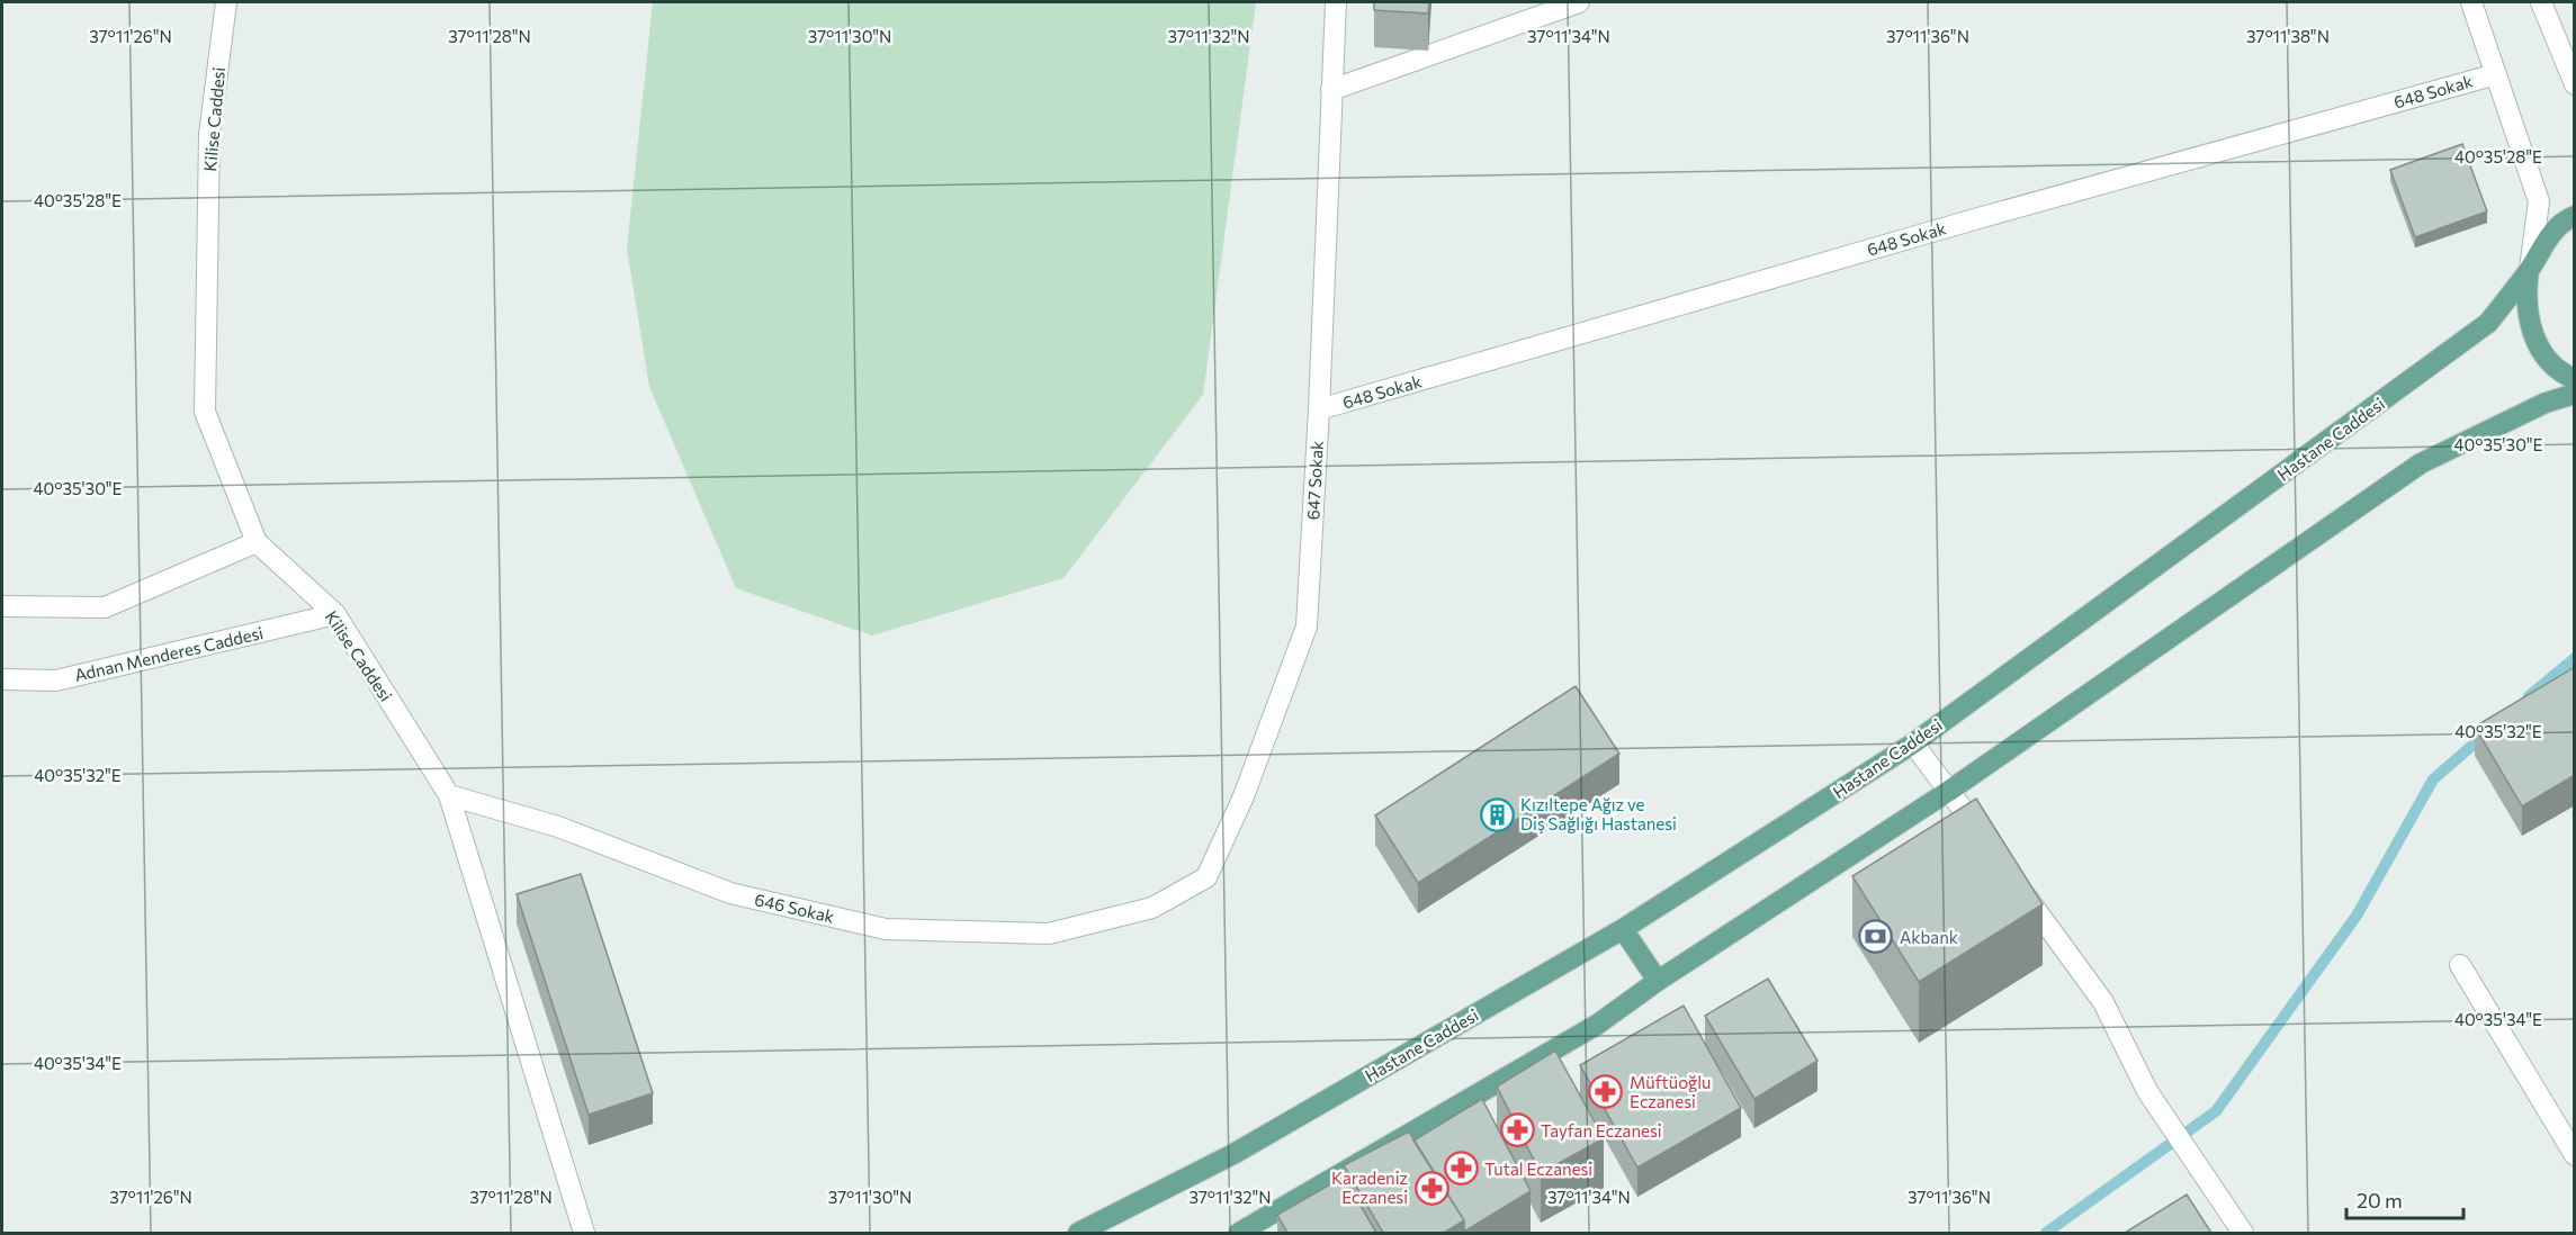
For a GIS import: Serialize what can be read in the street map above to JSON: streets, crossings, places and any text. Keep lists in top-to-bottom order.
{
  "streets": {
    "main road": ["Hastane Caddesi"],
    "street": [
      "648 Sokak",
      "Kilise Caddesi",
      "647 Sokak",
      "Adnan Menderes Caddesi",
      "646 Sokak"
    ]
  },
  "crossings": [
    ["648 Sokak", "647 Sokak"],
    ["Kilise Caddesi", "Adnan Menderes Caddesi"],
    ["Kilise Caddesi", "646 Sokak"],
    ["647 Sokak", "646 Sokak"]
  ],
  "places": {
    "building": ["Kızıltepe Ağız ve Diş Sağlığı Hastanesi"],
    "bank": ["Akbank"],
    "pharmacy": [
      "Müftüoğlu Eczanesi",
      "Tayfan Eczanesi",
      "Tutal Eczanesi",
      "Karadeniz Eczanesi"
    ]
  },
  "scale_bar": "20 m",
  "coordinates": [
    "37°11'26\"N",
    "37°11'28\"N",
    "37°11'30\"N",
    "37°11'32\"N",
    "37°11'34\"N",
    "37°11'36\"N",
    "37°11'38\"N",
    "40°35'28\"E",
    "40°35'30\"E",
    "40°35'32\"E",
    "40°35'34\"E"
  ]
}
